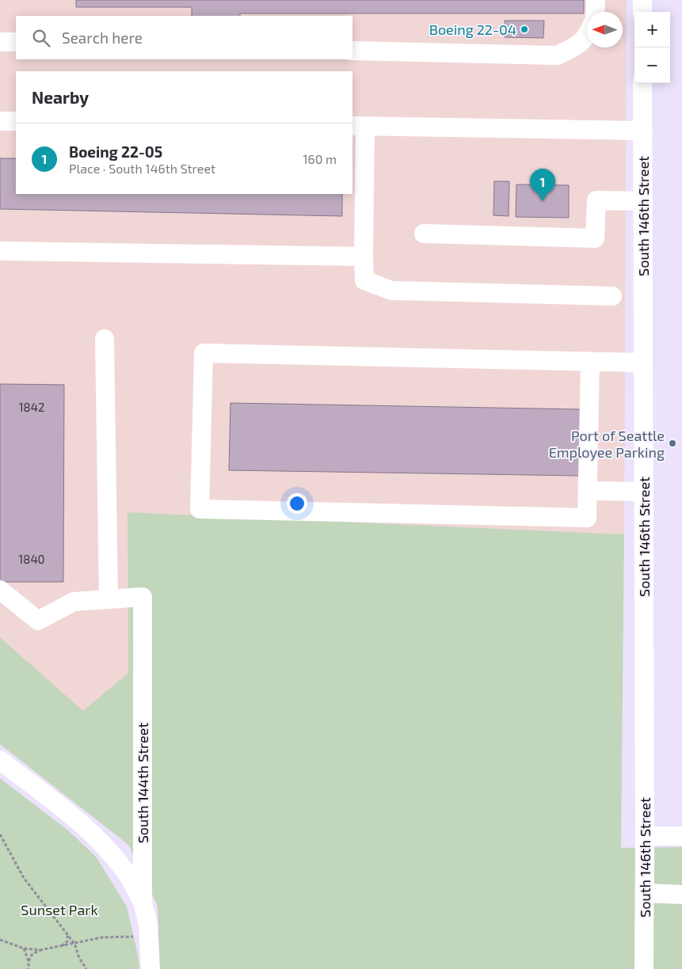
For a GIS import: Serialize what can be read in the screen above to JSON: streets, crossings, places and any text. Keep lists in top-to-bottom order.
{
  "streets": {
    "street": ["South 146th Street", "South 144th Street"]
  },
  "parks": ["Sunset Park"],
  "places": ["Boeing 22-04", "Port of Seattle Employee Parking"],
  "house_numbers": ["1842", "1840"],
  "north": "left",
  "page": {
    "map_buttons": ["+", "−"],
    "search": "Search here",
    "heading": "Nearby",
    "list": [
      {
        "mark": "1",
        "name": "Boeing 22-05",
        "note": "Place · South 146th Street",
        "value": "160 m"
      }
    ],
    "pins": "1"
  }
}
